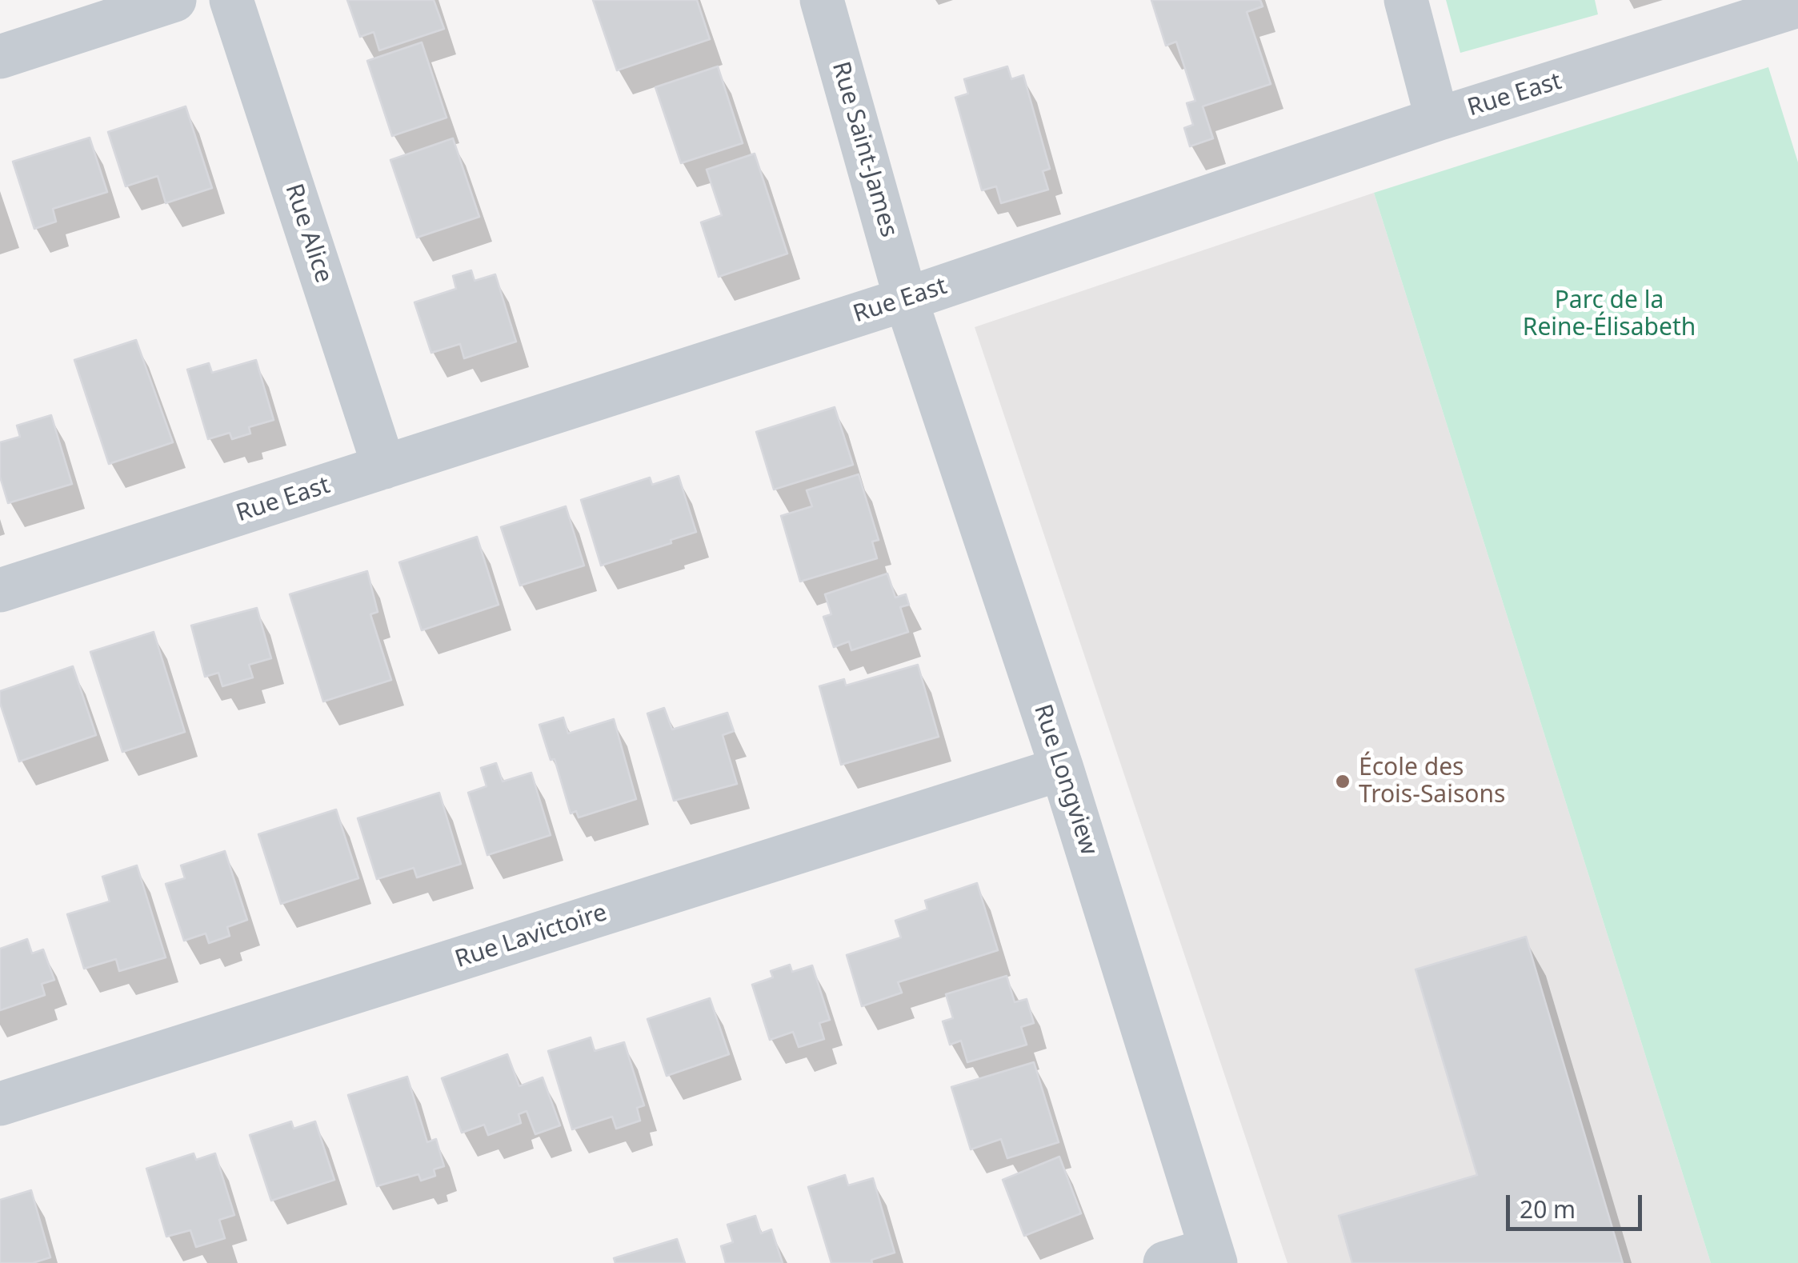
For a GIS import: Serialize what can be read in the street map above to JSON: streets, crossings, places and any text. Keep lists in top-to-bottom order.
{
  "streets": {
    "street": [
      "Rue East",
      "Rue Saint-James",
      "Rue Alice",
      "Rue Longview",
      "Rue Lavictoire"
    ]
  },
  "crossings": [
    ["Rue East", "Rue Saint-James"],
    ["Rue East", "Rue Alice"],
    ["Rue East", "Rue Longview"],
    ["Rue Saint-James", "Rue Longview"],
    ["Rue Longview", "Rue Lavictoire"]
  ],
  "parks": ["Parc de la Reine-Élisabeth"],
  "places": ["École des Trois-Saisons"],
  "scale_bar": "20 m"
}
